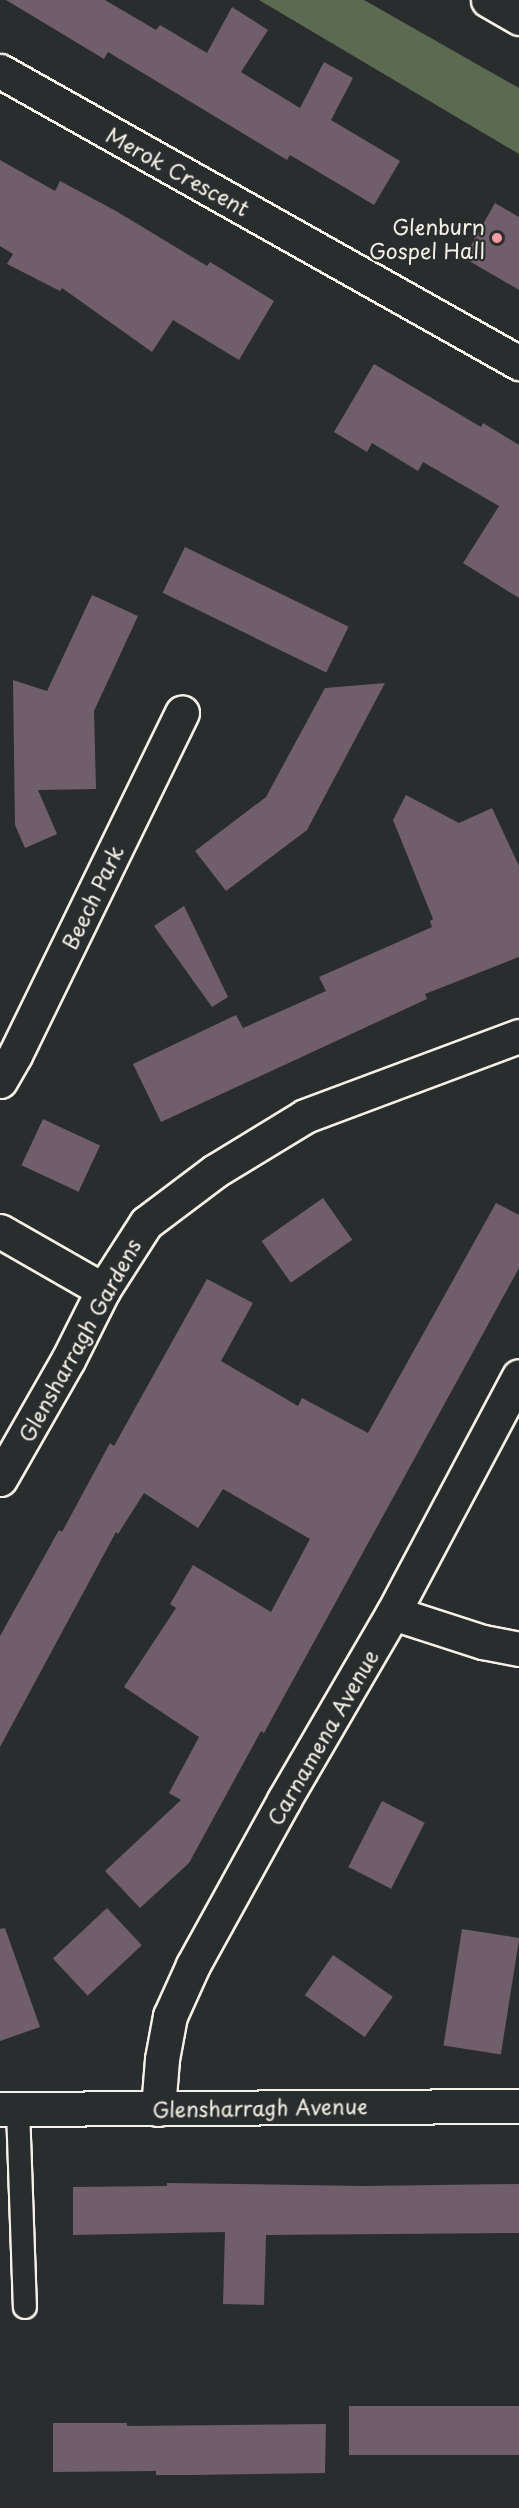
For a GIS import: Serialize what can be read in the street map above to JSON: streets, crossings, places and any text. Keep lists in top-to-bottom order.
{
  "streets": {
    "street": [
      "Merok Crescent",
      "Beech Park",
      "Glensharragh Gardens",
      "Carnamena Avenue",
      "Glensharragh Avenue"
    ]
  },
  "crossings": [
    ["Carnamena Avenue", "Glensharragh Avenue"]
  ],
  "places": ["Glenburn Gospel Hall"]
}
